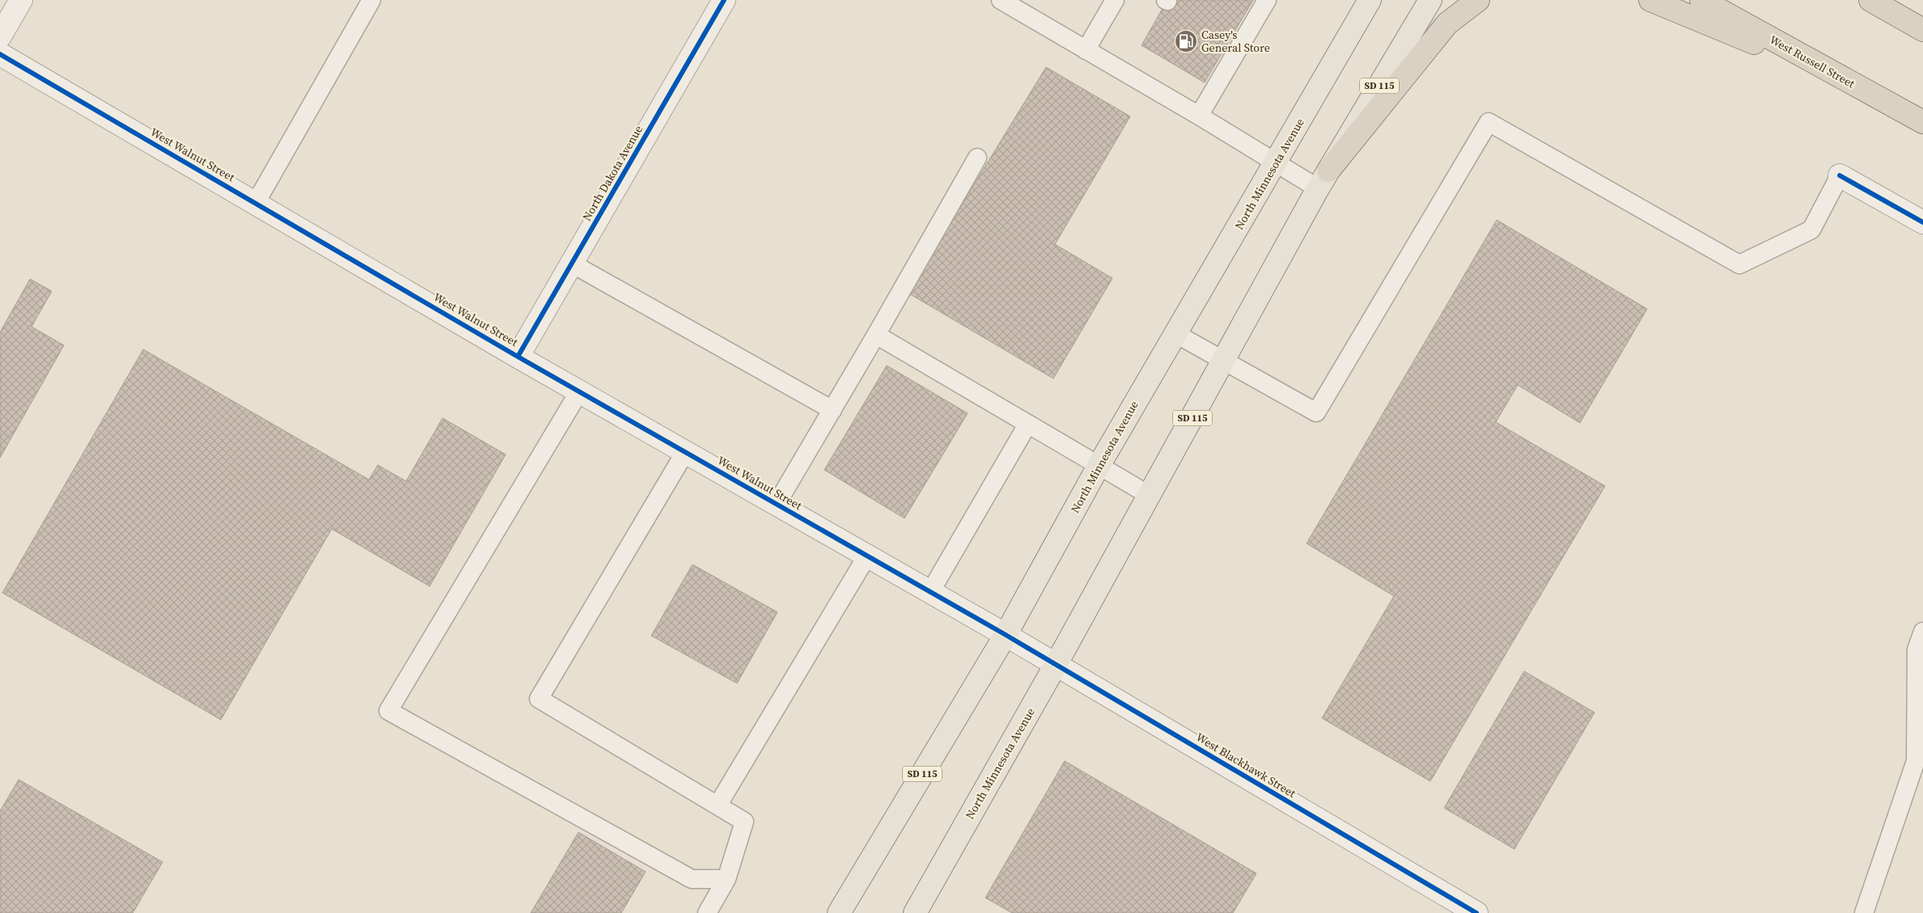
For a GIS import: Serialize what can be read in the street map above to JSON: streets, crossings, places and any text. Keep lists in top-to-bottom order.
{
  "streets": {
    "highway": ["West Russell Street"],
    "main road": ["SD 115", "North Minnesota Avenue"],
    "street": ["West Walnut Street", "North Dakota Avenue", "West Blackhawk Street"]
  },
  "crossings": [
    ["West Walnut Street", "North Dakota Avenue"],
    ["West Walnut Street", "North Minnesota Avenue"],
    ["West Walnut Street", "West Blackhawk Street"],
    ["North Minnesota Avenue", "West Blackhawk Street"]
  ],
  "places": {
    "fuel station": ["Casey's General Store"]
  }
}
